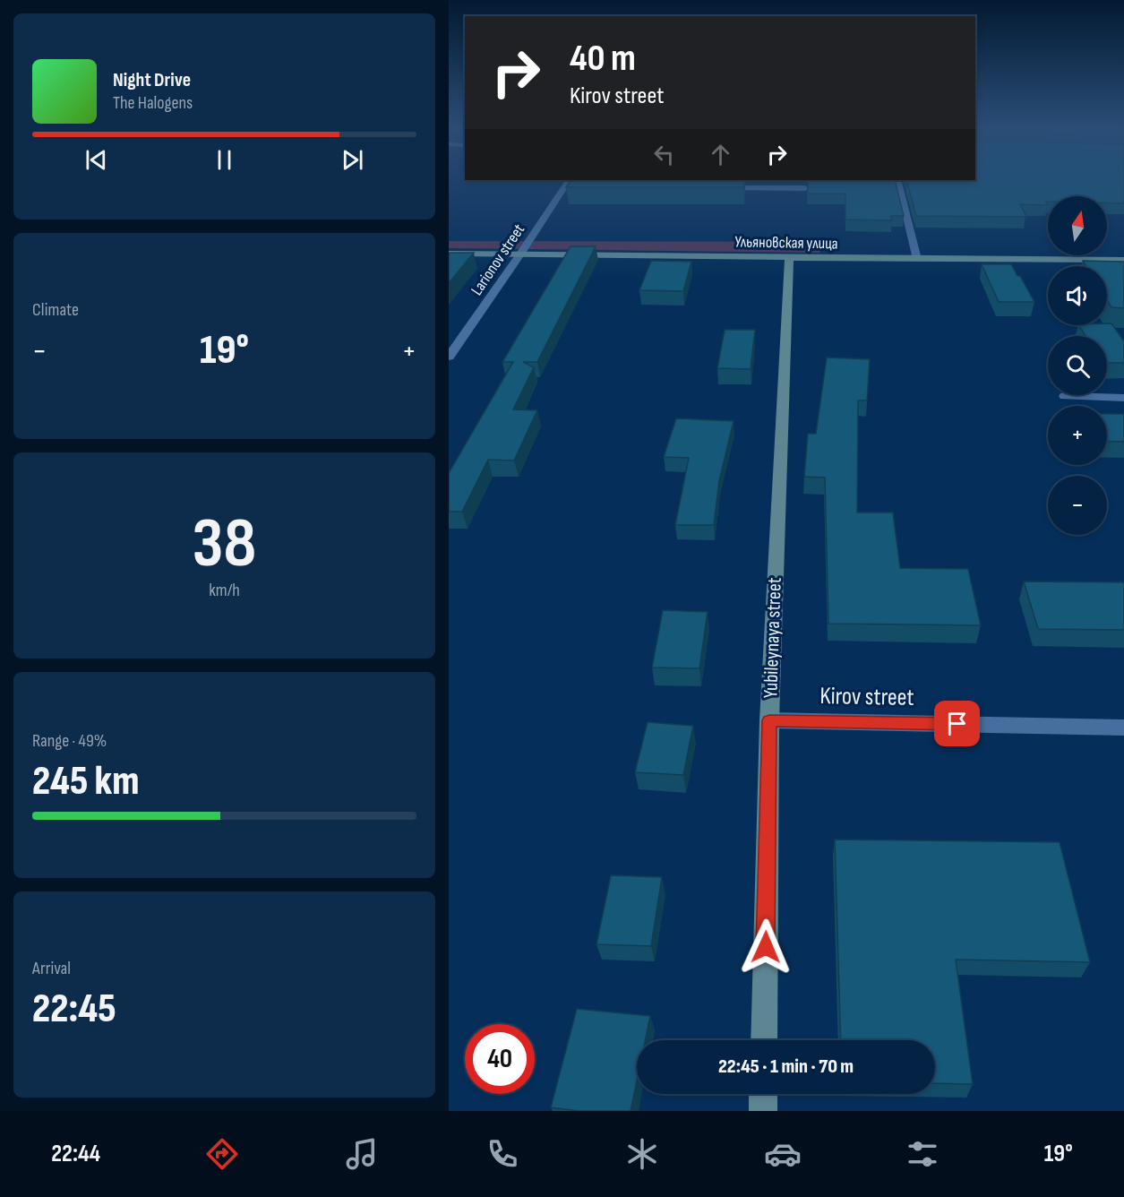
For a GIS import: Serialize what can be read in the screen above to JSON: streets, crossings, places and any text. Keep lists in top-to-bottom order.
{
  "streets": {
    "street": [
      "Ульяновская улица",
      "Larionov street",
      "Yubileynaya street",
      "Kirov street"
    ]
  },
  "crossings": [
    ["Ульяновская улица", "Larionov street"],
    ["Ульяновская улица", "Yubileynaya street"],
    ["Yubileynaya street", "Kirov street"]
  ],
  "north": "top",
  "page": {
    "turn": ["40 m", "Kirov street"],
    "song": ["Night Drive", "The Halogens"],
    "map_buttons": ["+", "−"],
    "tile": [
      "Climate",
      ["38", "km/h"],
      ["Range · 49%", "245 km"],
      ["Arrival", "22:45"]
    ],
    "heat": ["−", "19°", "+"],
    "limit": "40",
    "trip": "22:45 · 1 min · 70 m",
    "tabs": ["22:44", "19°"]
  }
}
